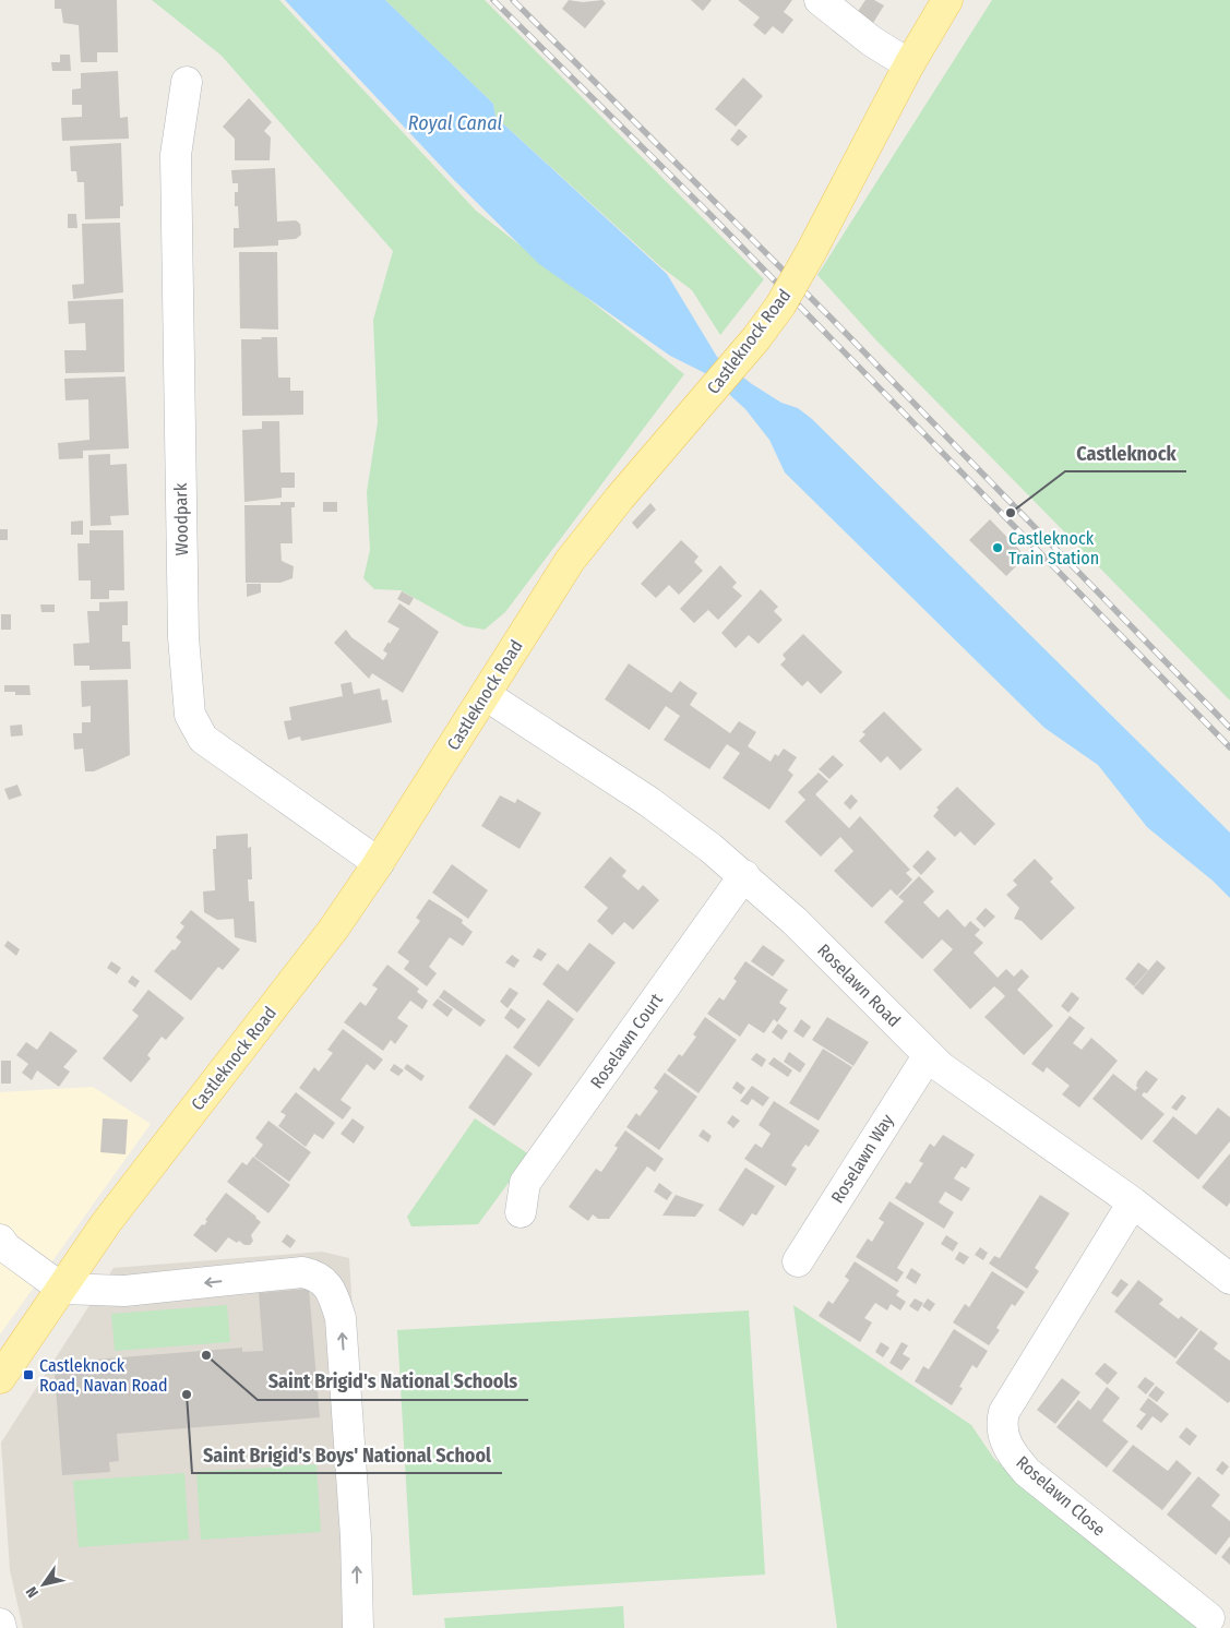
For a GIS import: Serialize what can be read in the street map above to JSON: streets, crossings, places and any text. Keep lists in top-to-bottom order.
{
  "streets": {
    "main road": ["Castleknock Road"],
    "street": [
      "Woodpark",
      "Roselawn Road",
      "Roselawn Court",
      "Roselawn Way",
      "Roselawn Close"
    ]
  },
  "crossings": [
    ["Castleknock Road", "Woodpark"],
    ["Castleknock Road", "Roselawn Road"],
    ["Roselawn Road", "Roselawn Court"],
    ["Roselawn Road", "Roselawn Way"],
    ["Roselawn Road", "Roselawn Close"]
  ],
  "water": ["Royal Canal"],
  "places": {
    "other": [
      "Castleknock",
      "Castleknock Train Station",
      "Saint Brigid's National Schools",
      "Saint Brigid's Boys' National School"
    ],
    "transit": ["Castleknock Road, Navan Road"]
  },
  "north": "bottom left"
}
